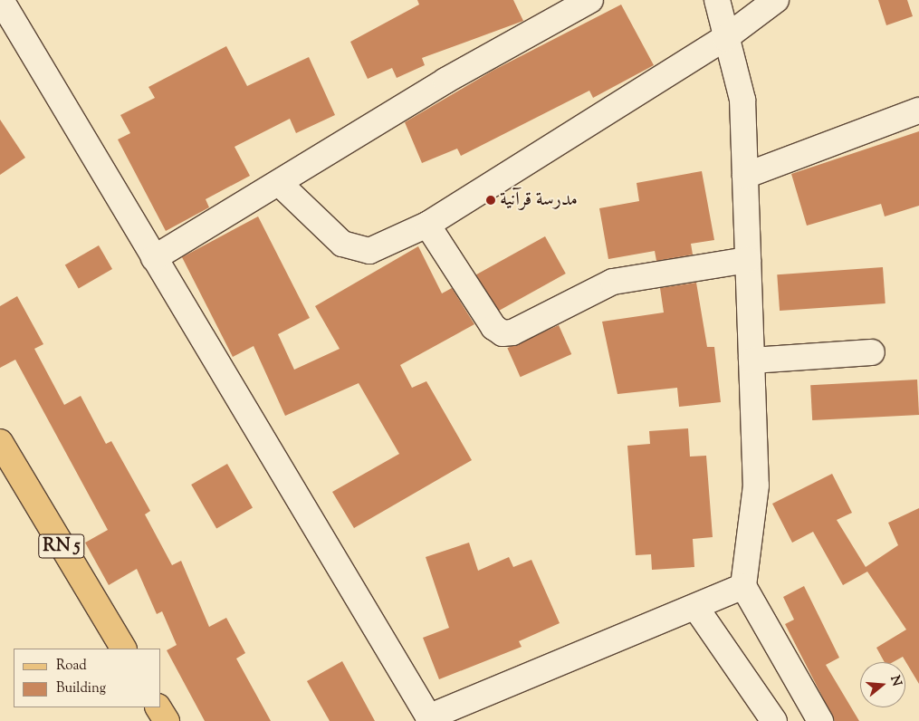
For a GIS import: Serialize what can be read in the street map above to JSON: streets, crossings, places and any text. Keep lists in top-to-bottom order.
{
  "streets": {
    "main road": ["RN 5"]
  },
  "places": ["مدرسة قرآنية"],
  "legend": ["Road", "Building"],
  "north": "right"
}
